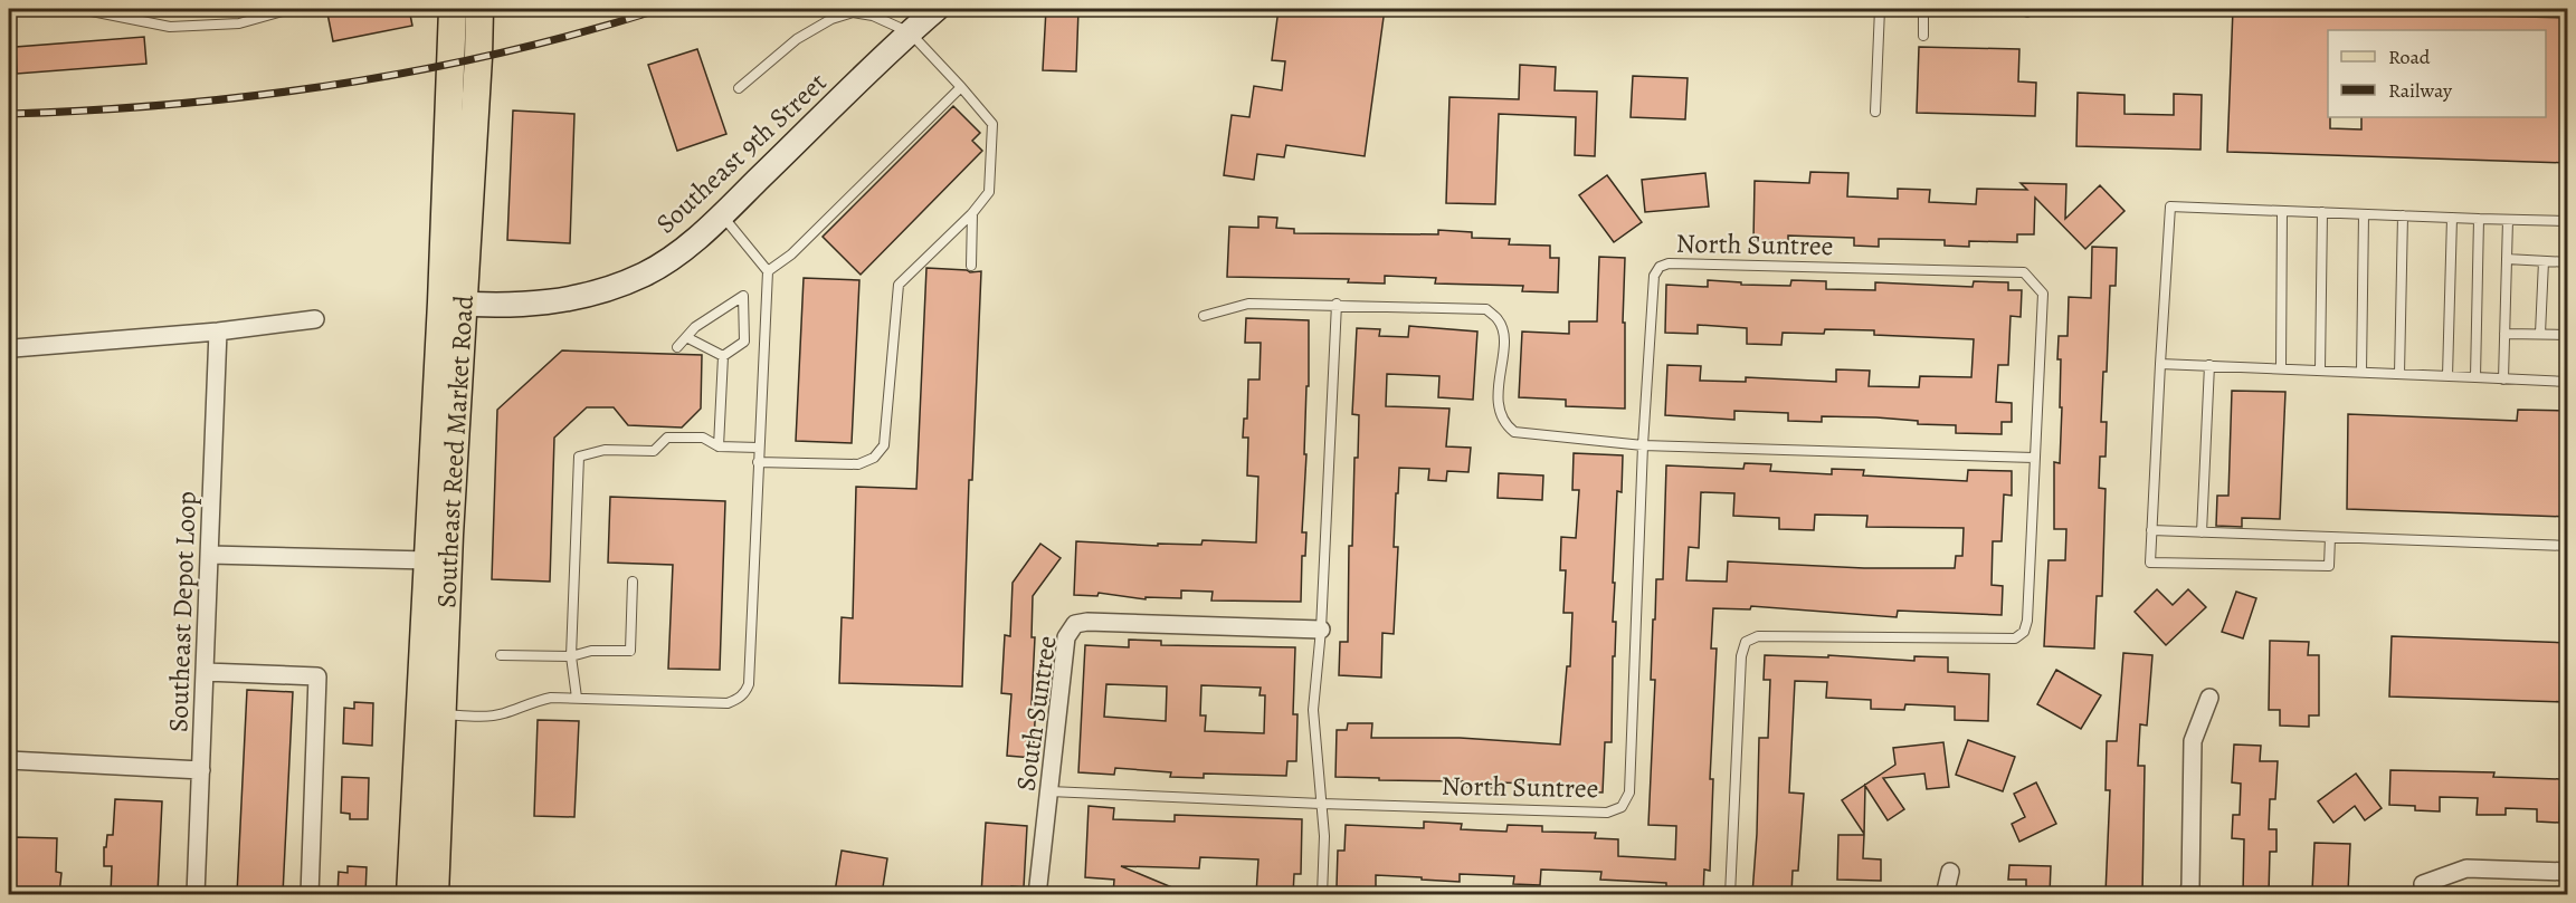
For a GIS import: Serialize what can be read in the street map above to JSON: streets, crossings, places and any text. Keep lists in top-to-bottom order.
{
  "streets": {
    "main road": ["Southeast Reed Market Road"],
    "street": ["Southeast 9th Street", "Southeast Depot Loop", "South Suntree"],
    "lane": ["North Suntree"]
  },
  "crossings": [
    ["Southeast 9th Street", "Southeast Reed Market Road"],
    ["North Suntree", "South Suntree"]
  ],
  "legend": ["Road", "Railway"]
}
